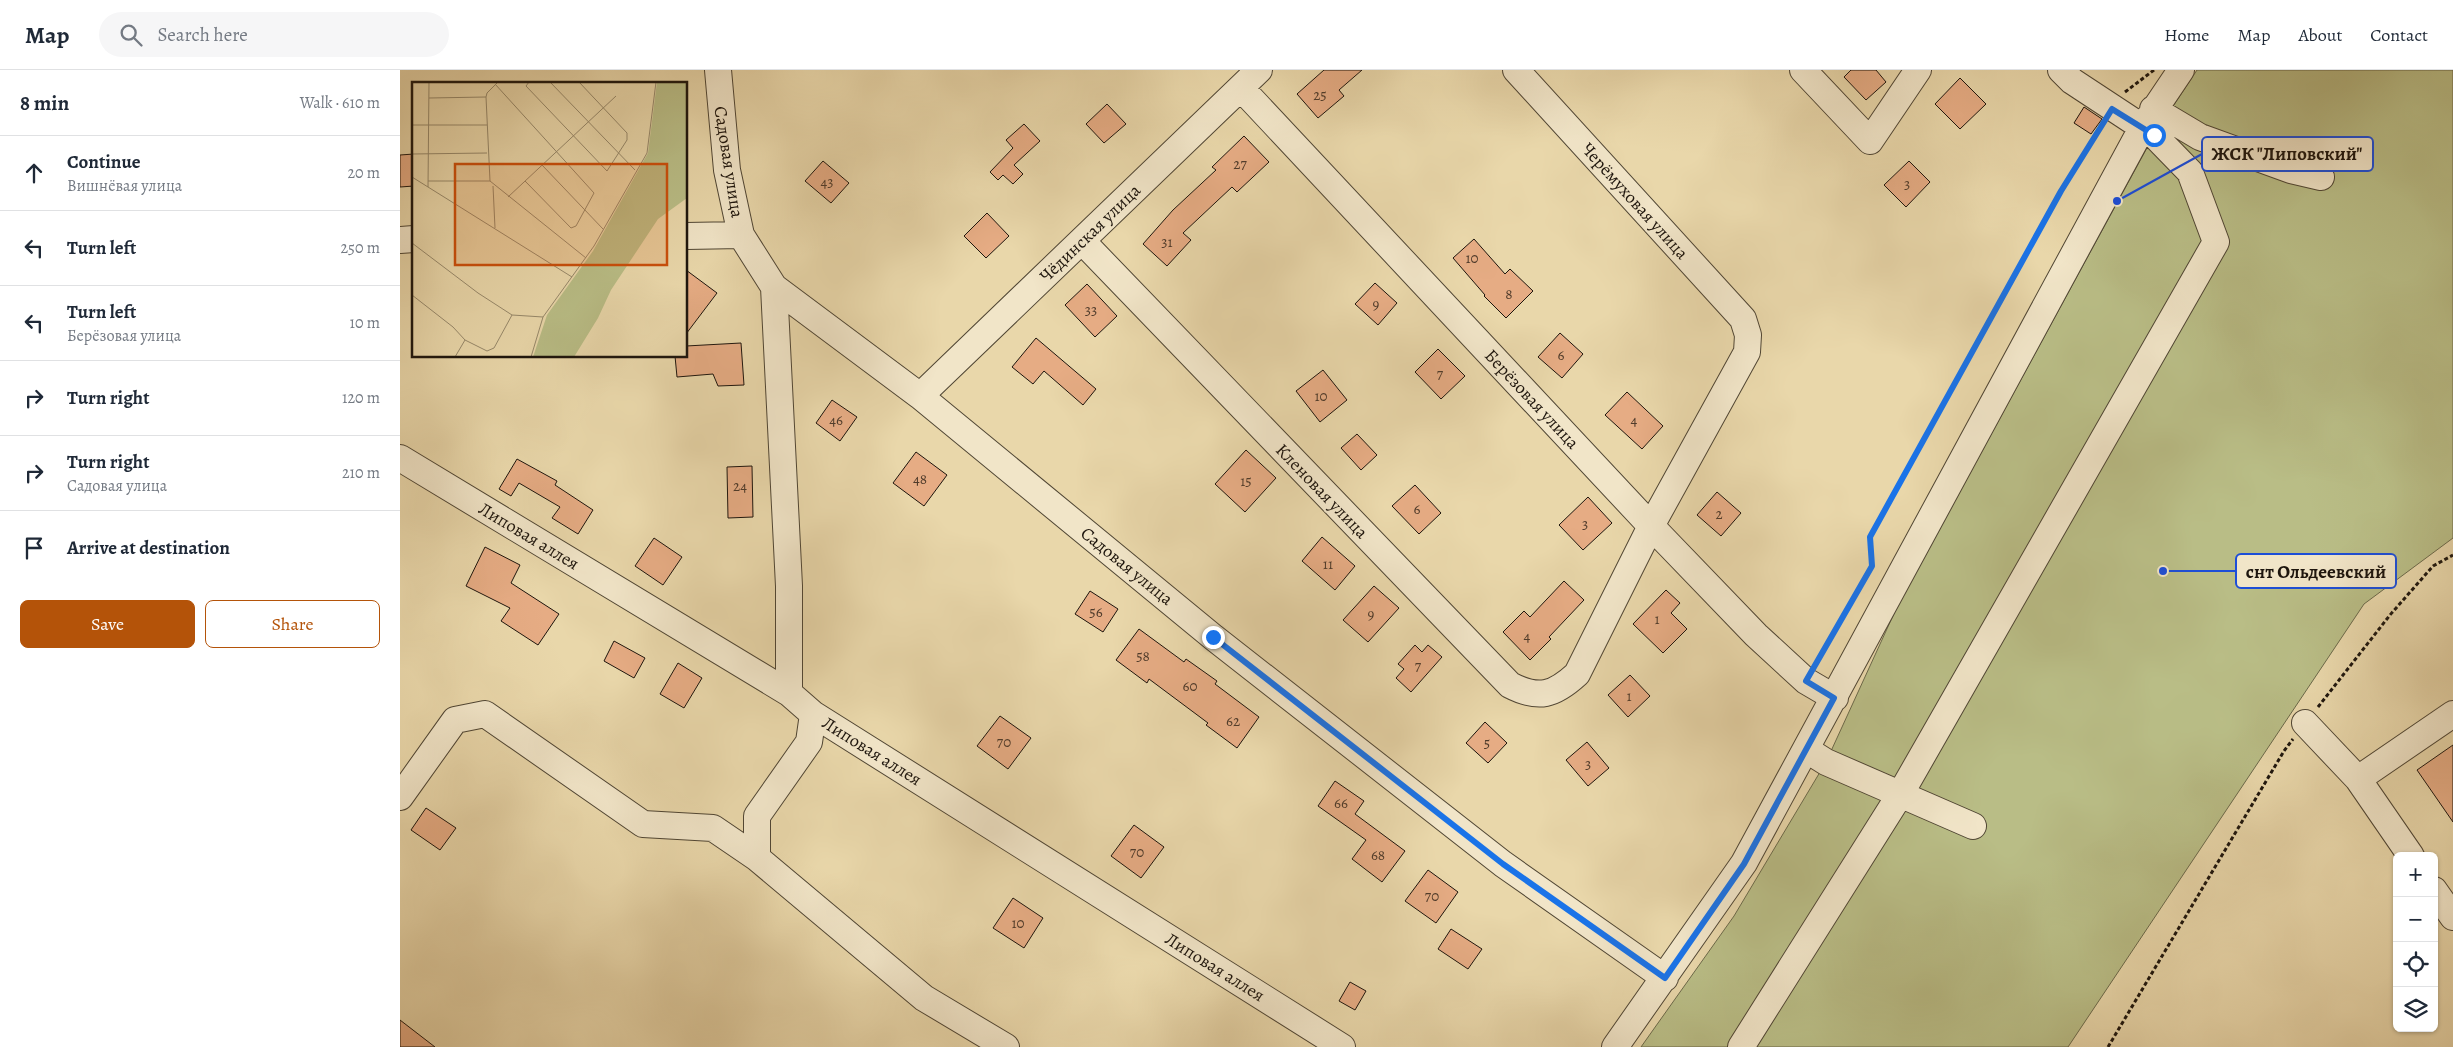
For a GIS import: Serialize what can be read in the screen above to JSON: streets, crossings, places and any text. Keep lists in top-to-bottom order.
{
  "streets": {
    "street": [
      "Садовая улица",
      "Черёмуховая улица",
      "Чёдинская улица",
      "Берёзовая улица",
      "Кленовая улица",
      "Липовая аллея"
    ]
  },
  "crossings": [
    ["Садовая улица", "Чёдинская улица"],
    ["Черёмуховая улица", "Берёзовая улица"],
    ["Черёмуховая улица", "Кленовая улица"],
    ["Чёдинская улица", "Берёзовая улица"],
    ["Чёдинская улица", "Кленовая улица"],
    ["Берёзовая улица", "Кленовая улица"]
  ],
  "places": ["ЖСК \"Липовский\"", "снт Ольдеевский"],
  "house_numbers": [
    "25",
    "27",
    "43",
    "3",
    "31",
    "10",
    "8",
    "9",
    "33",
    "6",
    "7",
    "10",
    "46",
    "4",
    "48",
    "15",
    "24",
    "6",
    "2",
    "3",
    "11",
    "56",
    "9",
    "1",
    "4",
    "58",
    "7",
    "60",
    "1",
    "62",
    "70",
    "5",
    "3",
    "66",
    "70",
    "68",
    "70",
    "10"
  ],
  "page": {
    "header": "Map",
    "search": "Search here",
    "nav": [
      "Home",
      "Map",
      "About",
      "Contact"
    ],
    "heading": ["8 min", "Walk · 610 m"],
    "list": [
      ["Continue", "Вишнёвая улица", "20 m"],
      ["Turn left", "250 m"],
      ["Turn left", "Берёзовая улица", "10 m"],
      ["Turn right", "120 m"],
      ["Turn right", "Садовая улица", "210 m"],
      "Arrive at destination"
    ],
    "buttons": ["Save", "Share"],
    "map_buttons": ["+", "−"]
  }
}
